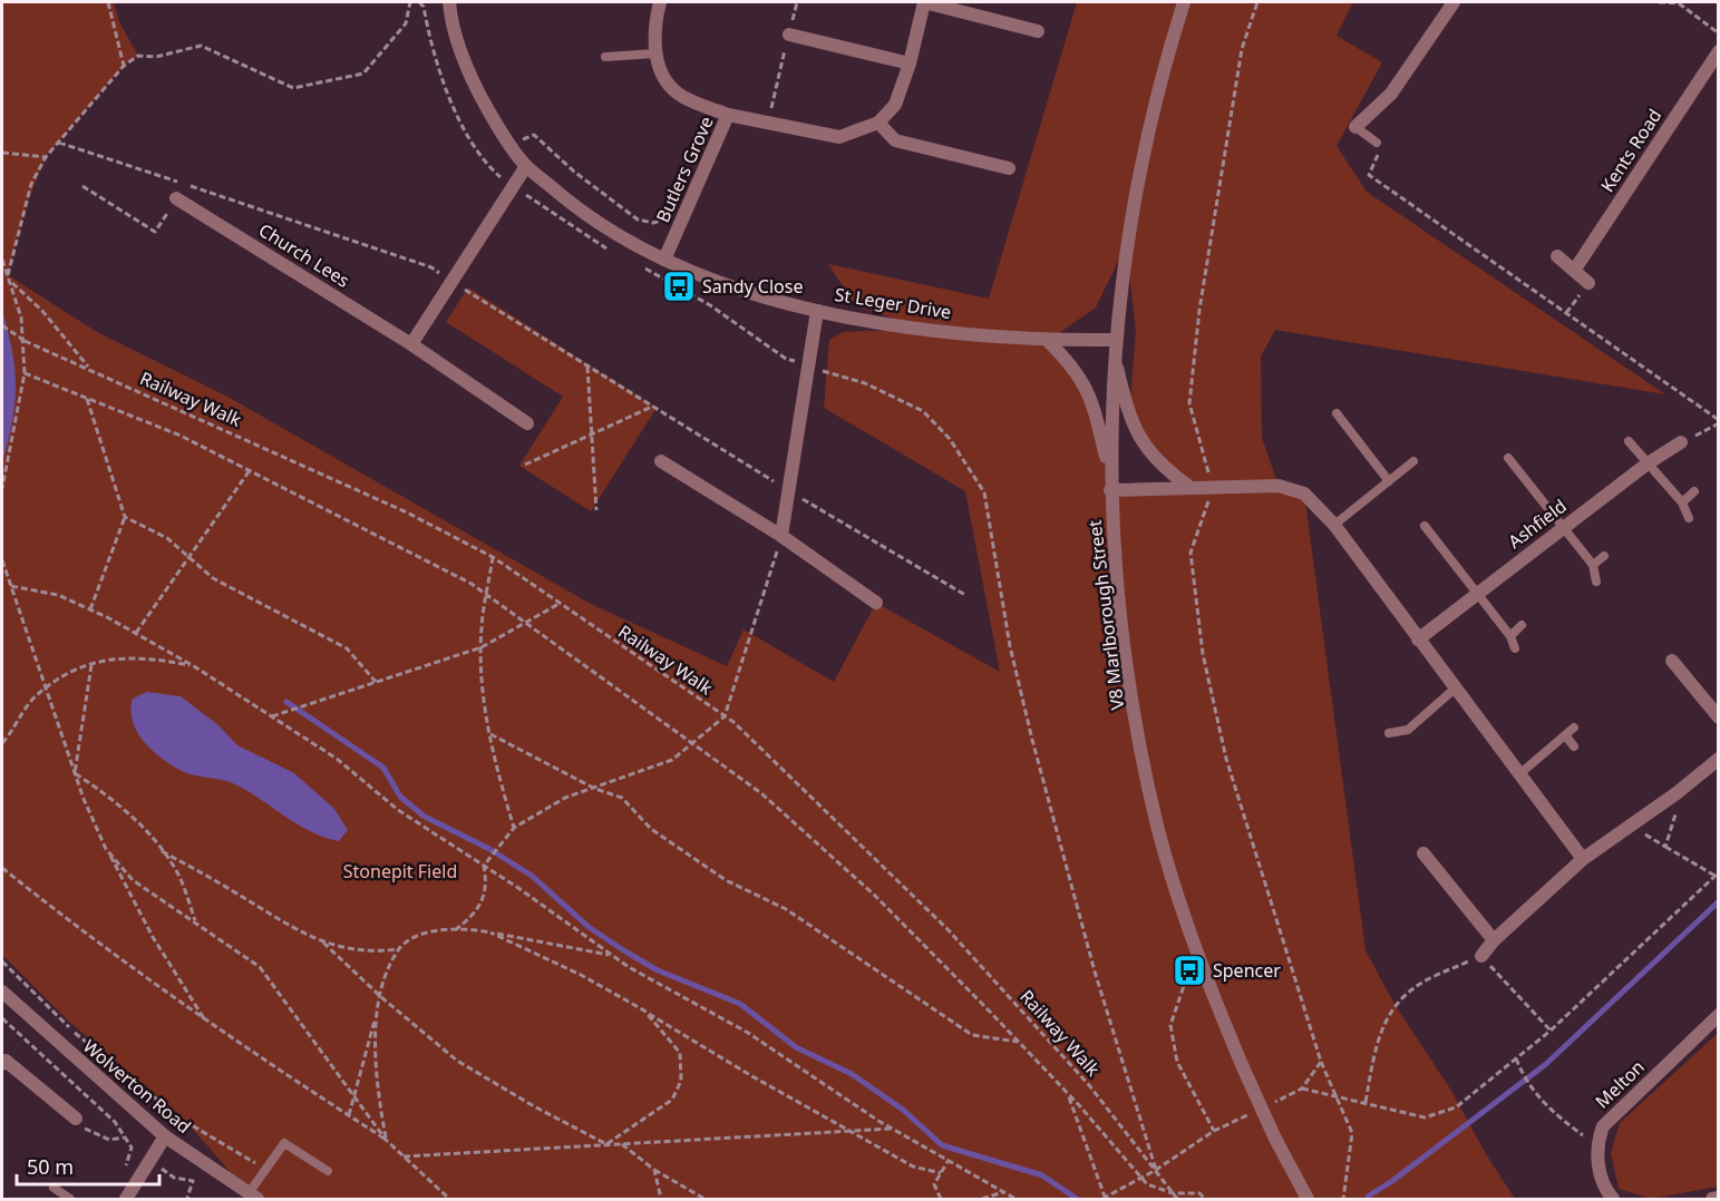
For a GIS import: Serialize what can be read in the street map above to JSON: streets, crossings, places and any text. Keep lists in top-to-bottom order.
{
  "streets": {
    "street": [
      "Kents Road",
      "Butlers Grove",
      "Church Lees",
      "St Leger Drive",
      "Ashfield",
      "V8 Marlborough Street",
      "Melton",
      "Wolverton Road"
    ],
    "path": ["Railway Walk"]
  },
  "crossings": [
    ["Butlers Grove", "St Leger Drive"],
    ["St Leger Drive", "V8 Marlborough Street"]
  ],
  "parks": ["Stonepit Field"],
  "places": {
    "bus stop": ["Sandy Close", "Spencer"]
  },
  "scale_bar": "50 m"
}
